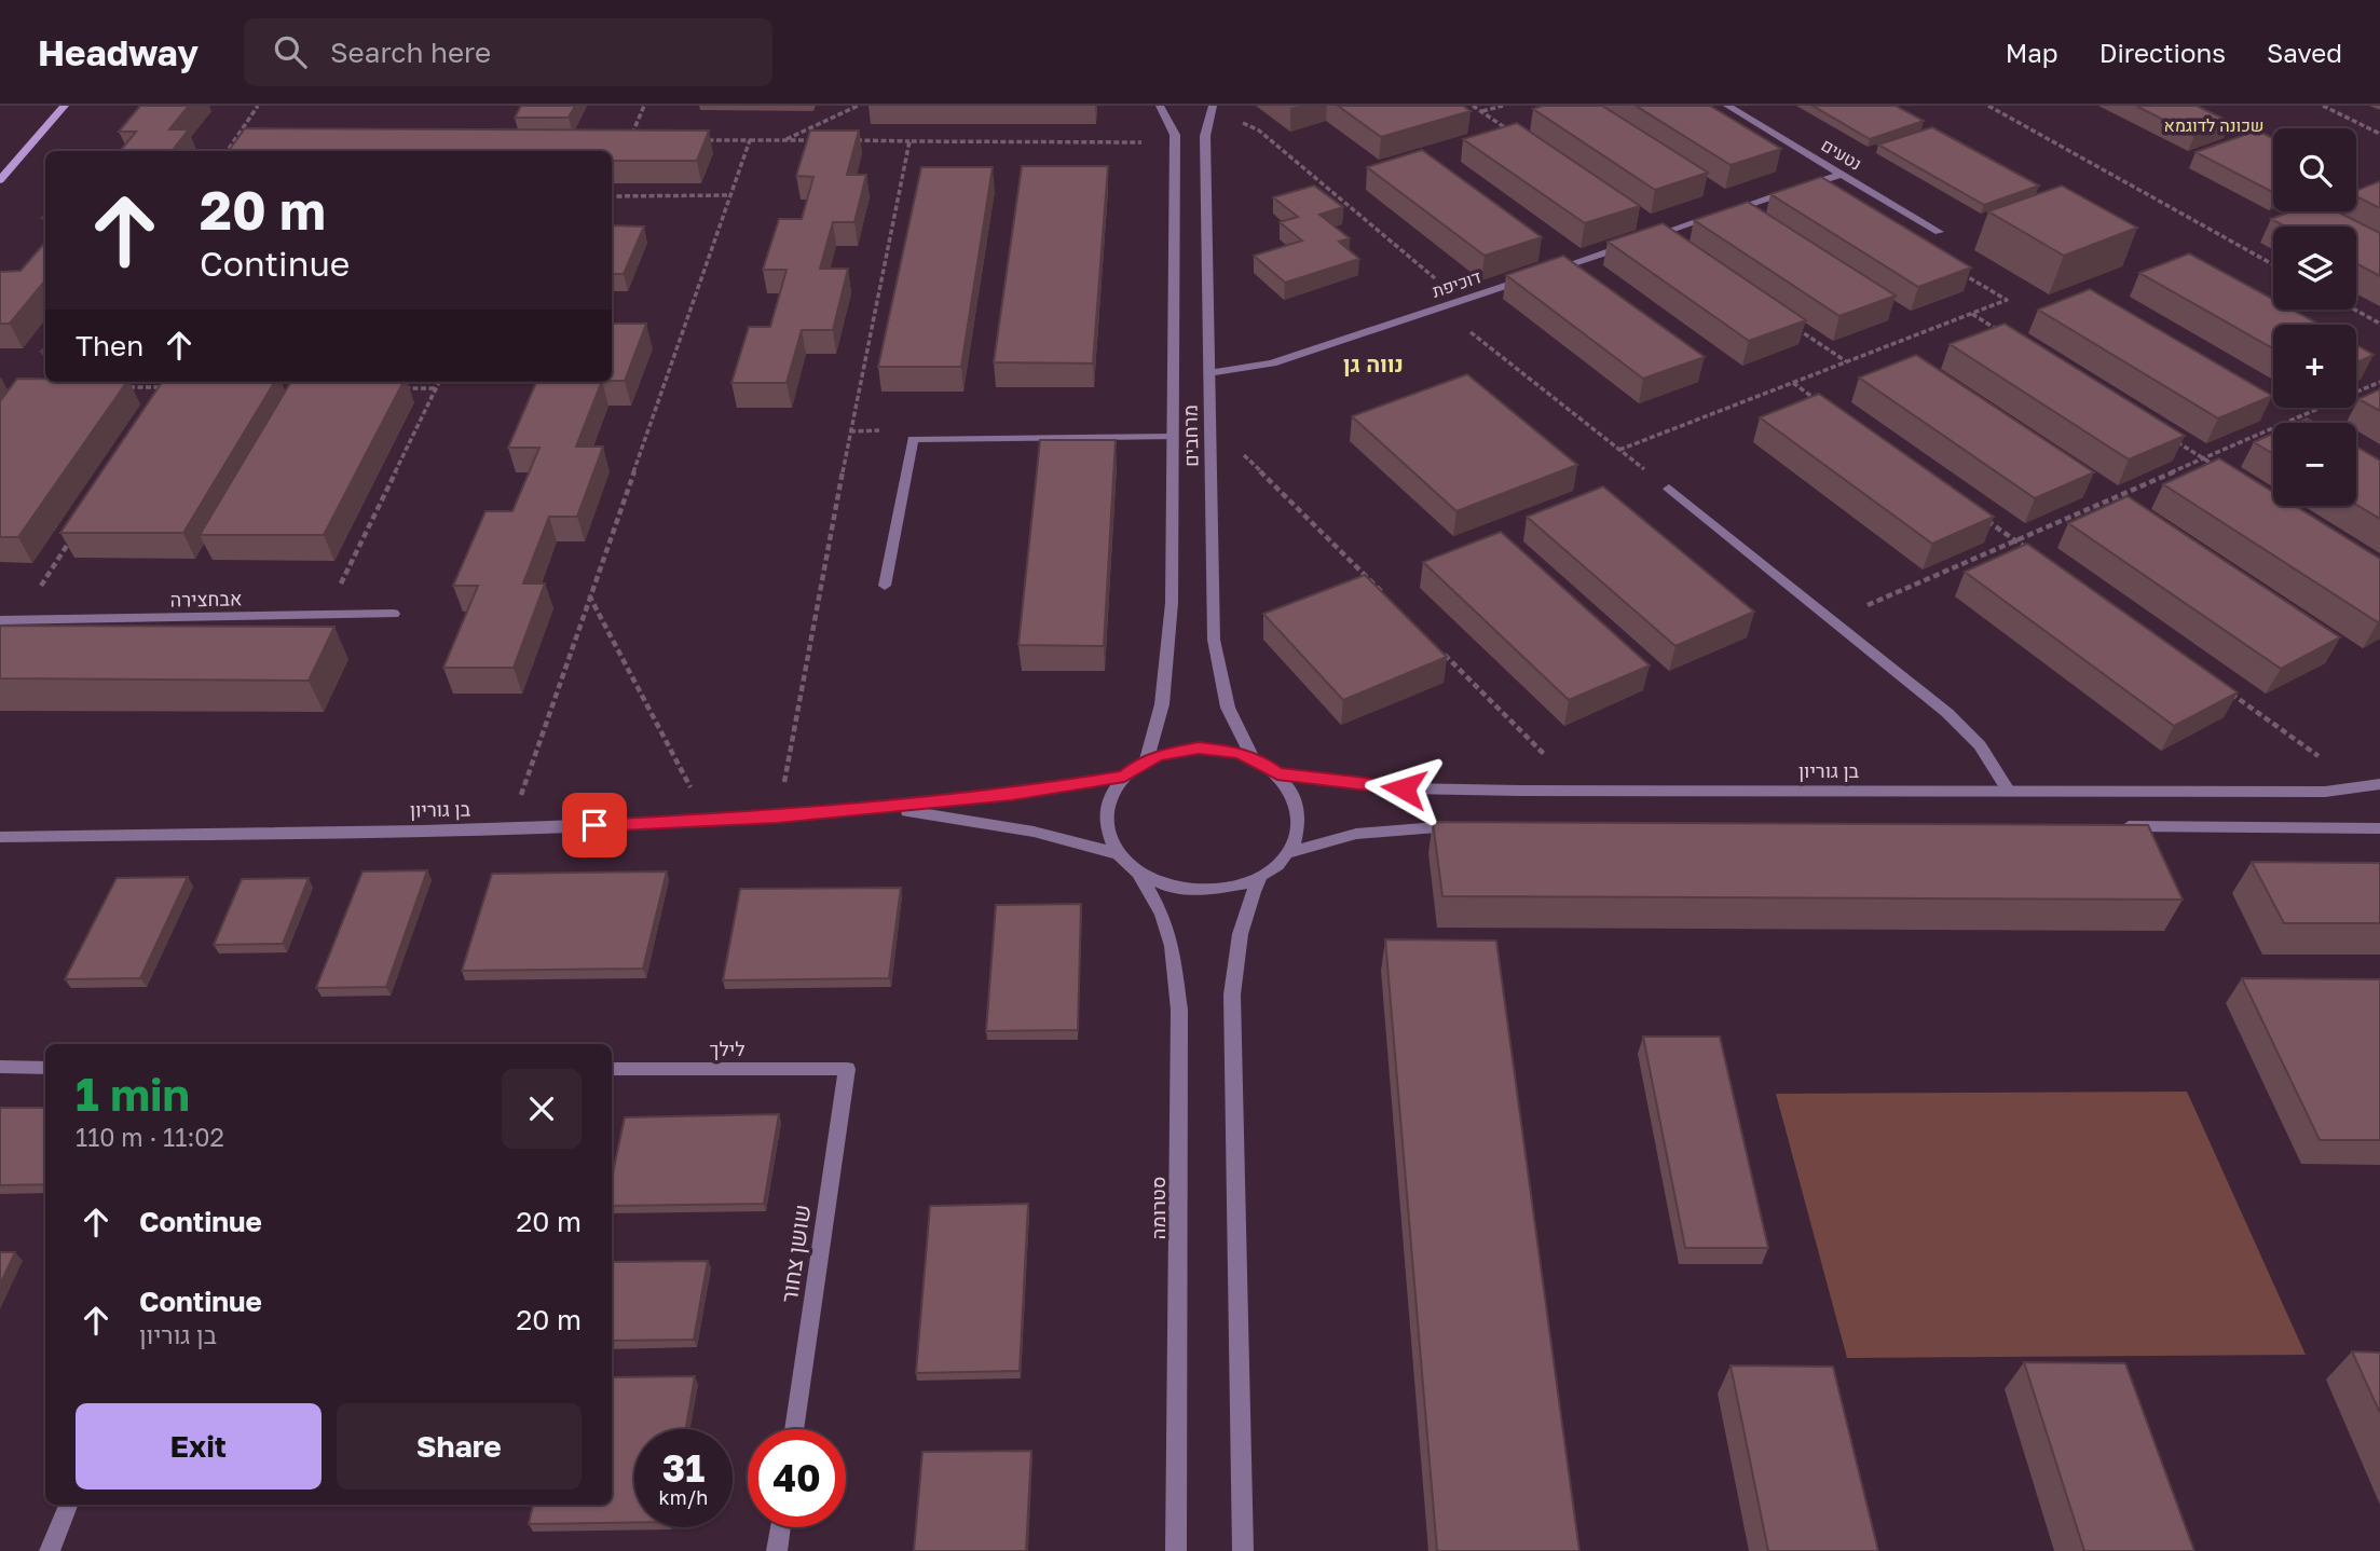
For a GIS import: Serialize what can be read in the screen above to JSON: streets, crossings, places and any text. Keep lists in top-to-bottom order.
{
  "streets": {
    "street": [
      "נטעים",
      "דוכיפת",
      "מרחבים",
      "אבחצירה",
      "בן גוריון",
      "לילך",
      "סטרומה",
      "שושן צחור"
    ]
  },
  "crossings": [
    ["דוכיפת", "מרחבים"],
    ["מרחבים", "בן גוריון"],
    ["מרחבים", "סטרומה"],
    ["בן גוריון", "סטרומה"],
    ["לילך", "שושן צחור"]
  ],
  "districts": ["שכונה לדוגמא", "נווה גן"],
  "page": {
    "header": "Headway",
    "search": "Search here",
    "nav": ["Map", "Directions", "Saved"],
    "map_buttons": ["+", "−"],
    "turn": ["20 m", "Continue"],
    "then": "Then",
    "heading": ["1 min", "110 m · 11:02"],
    "list": [
      {
        "name": "Continue",
        "value": "20 m"
      },
      {
        "name": "Continue",
        "note": "בן גוריון",
        "value": "20 m"
      }
    ],
    "buttons": ["Exit", "Share"],
    "speed": "31 km/h",
    "limit": "40"
  }
}
